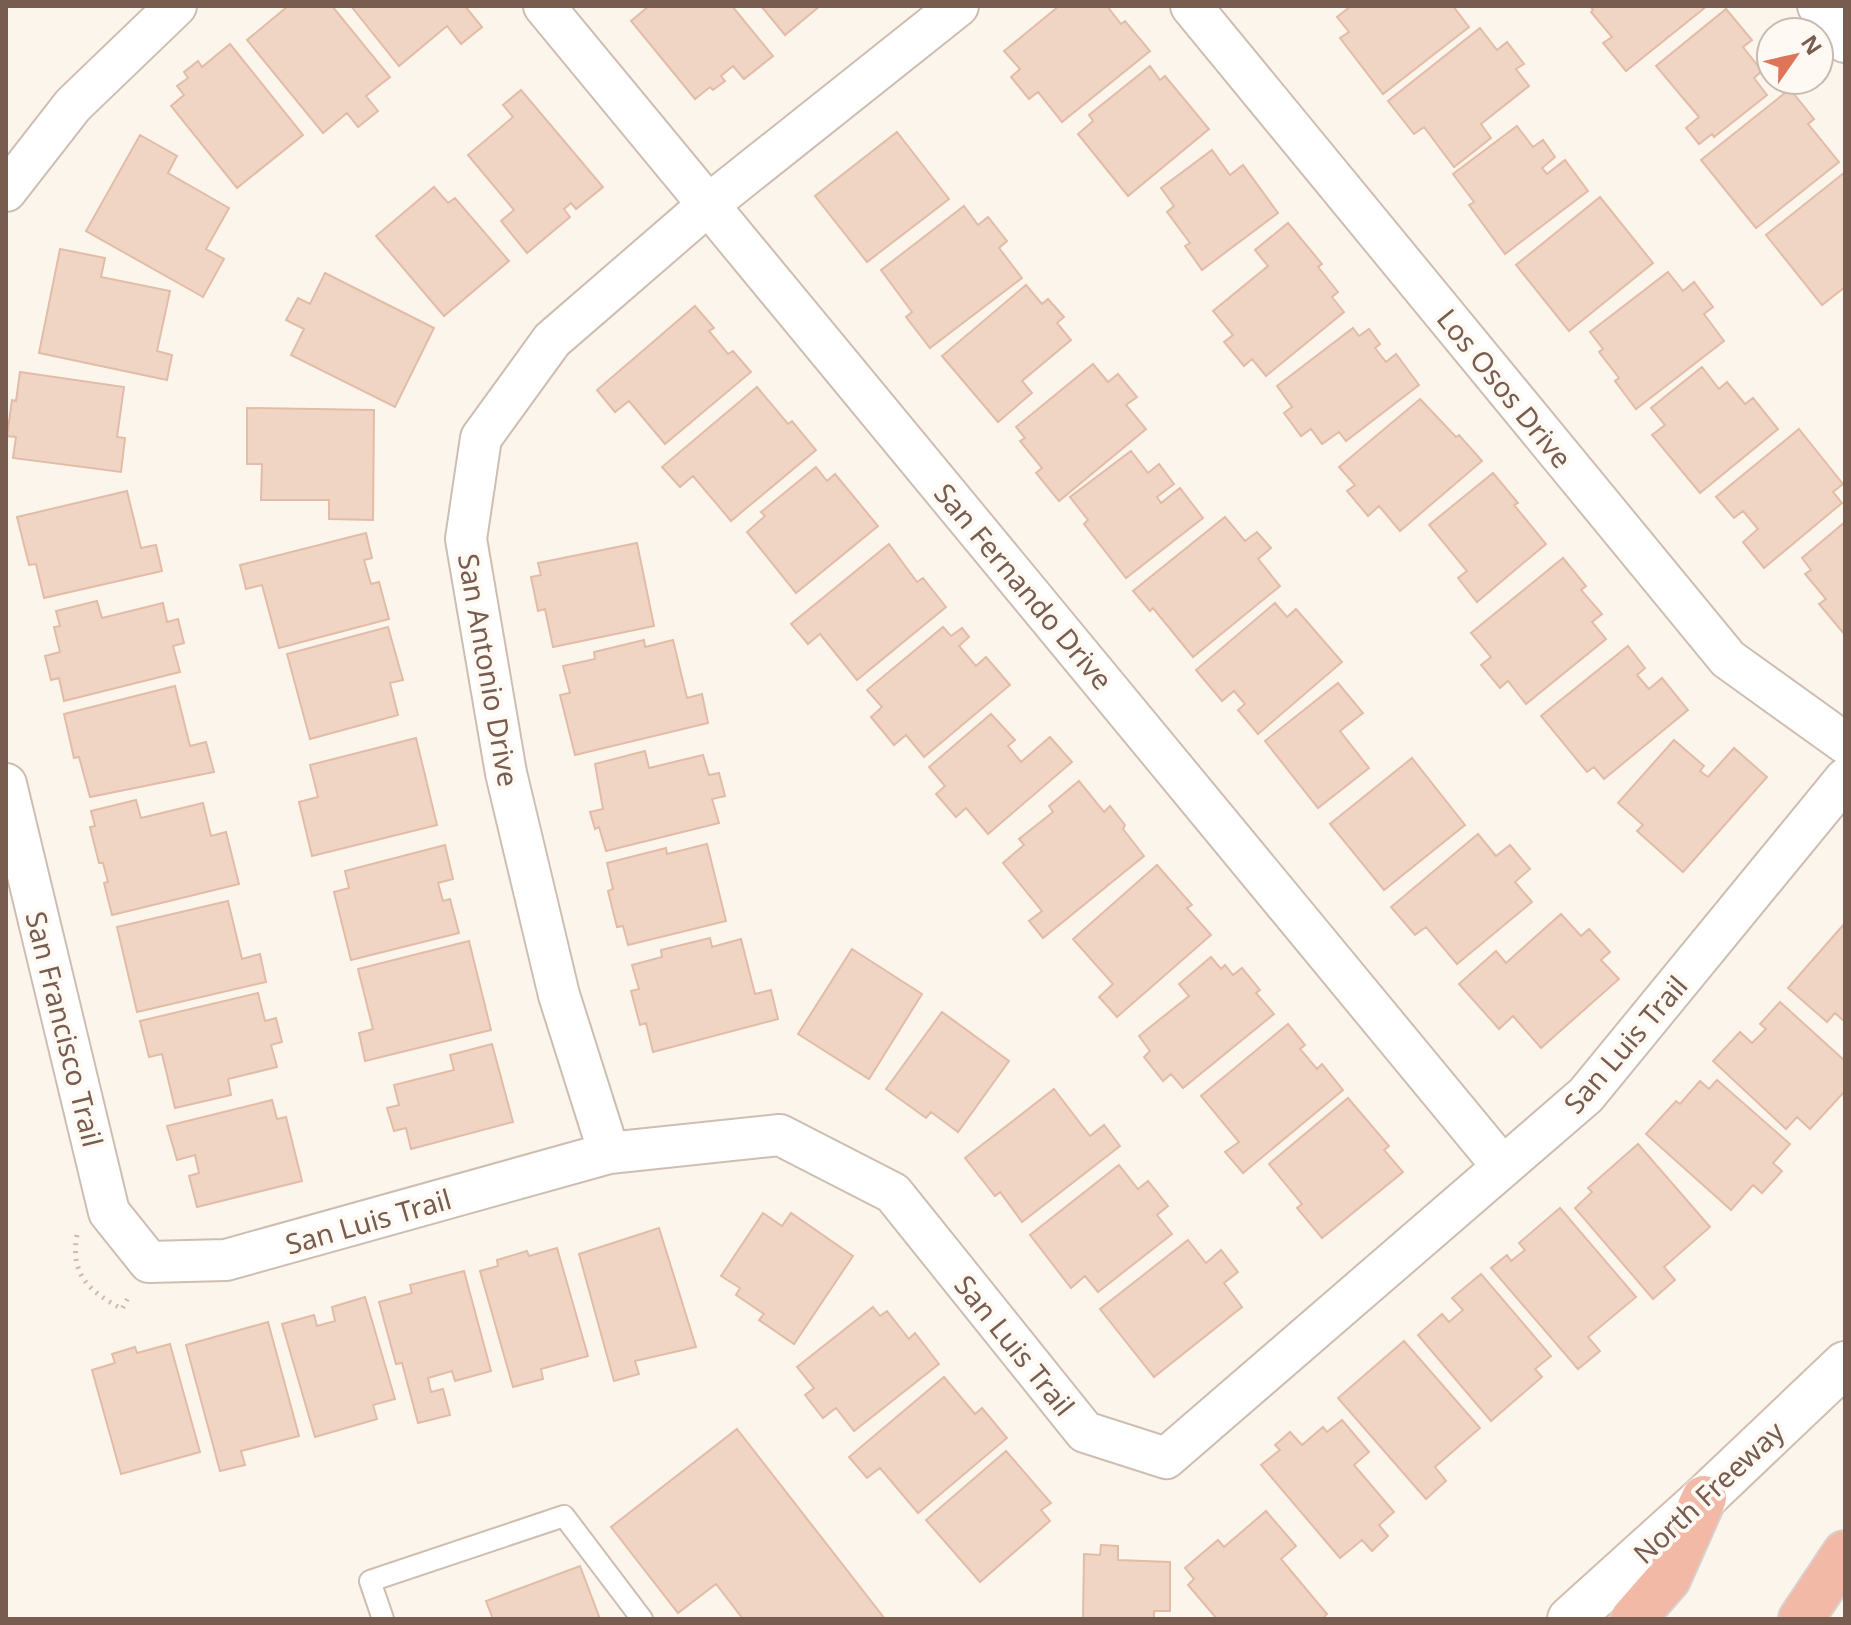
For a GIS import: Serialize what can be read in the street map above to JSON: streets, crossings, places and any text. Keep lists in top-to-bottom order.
{
  "streets": {
    "main road": ["North Freeway"],
    "street": [
      "Los Osos Drive",
      "San Fernando Drive",
      "San Antonio Drive",
      "San Francisco Trail",
      "San Luis Trail"
    ]
  },
  "crossings": [
    ["San Fernando Drive", "San Antonio Drive"],
    ["San Fernando Drive", "San Luis Trail"],
    ["San Antonio Drive", "San Luis Trail"],
    ["San Francisco Trail", "San Luis Trail"]
  ],
  "north": "top right"
}
